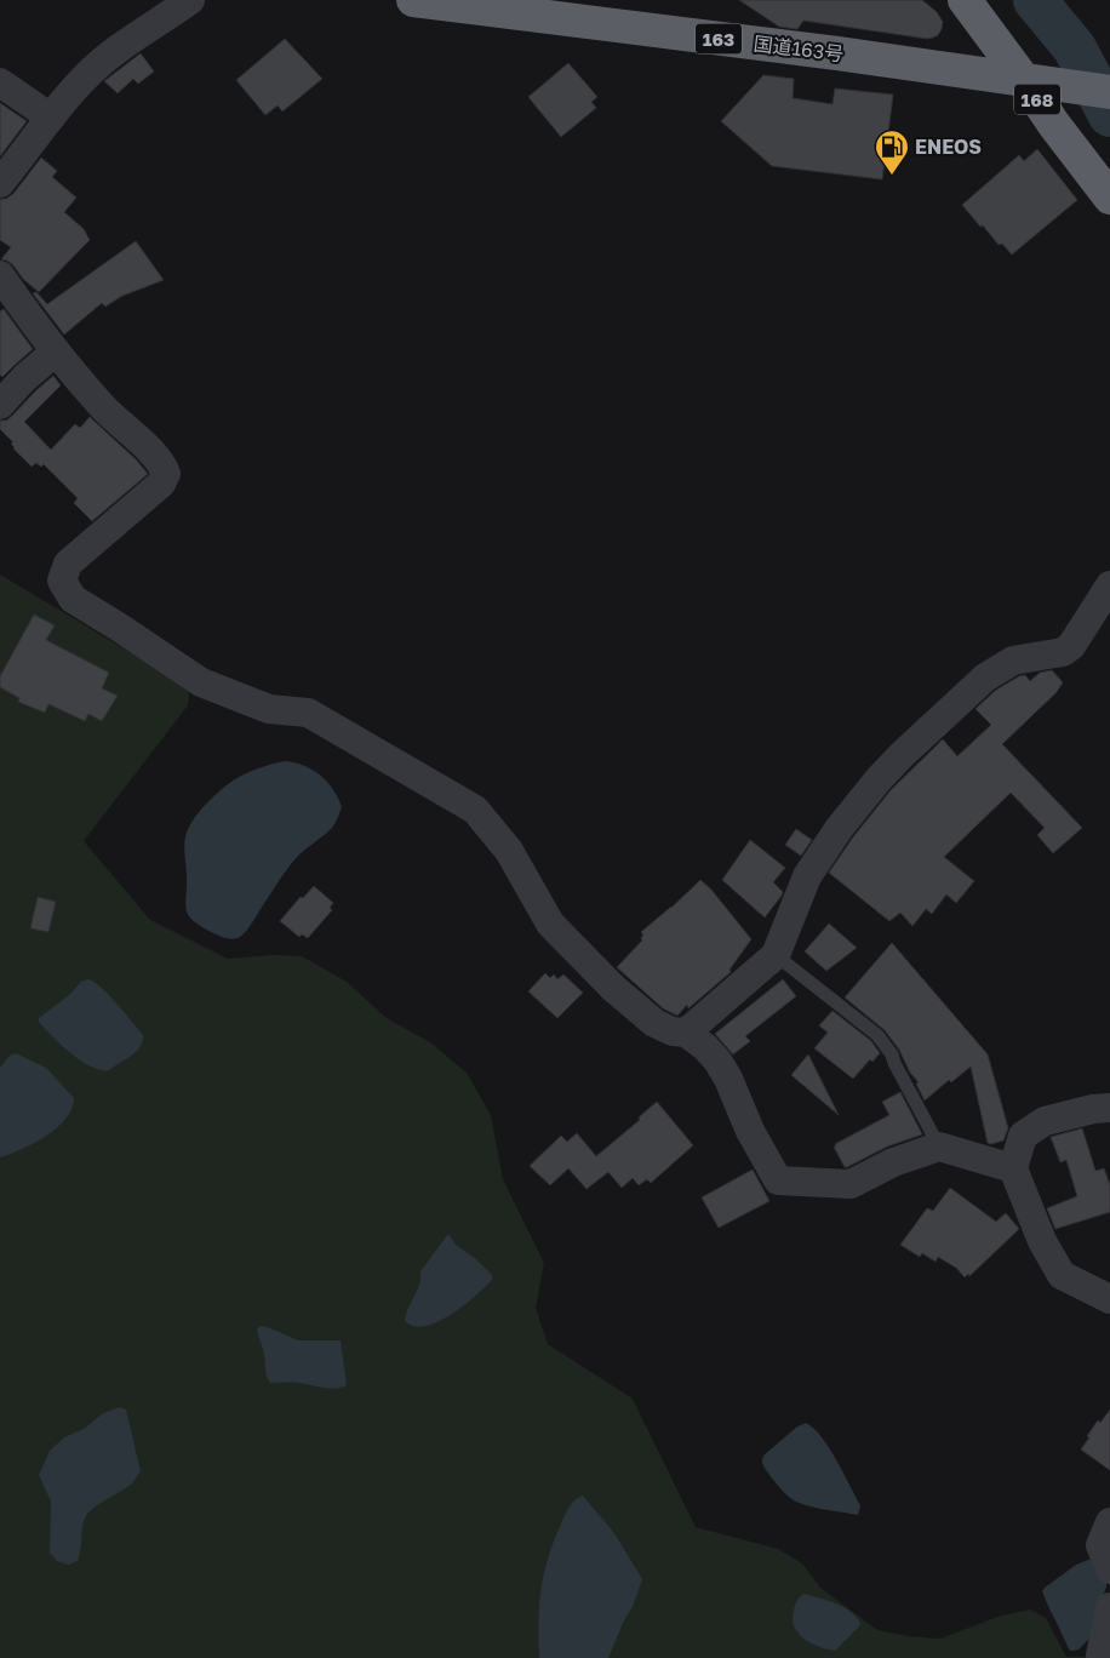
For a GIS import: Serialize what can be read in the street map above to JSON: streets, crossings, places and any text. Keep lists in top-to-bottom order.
{
  "streets": {
    "highway": ["163", "国道163号", "168"]
  },
  "crossings": [
    ["国道163号", "168"]
  ],
  "places": {
    "fuel station": ["ENEOS"]
  }
}
